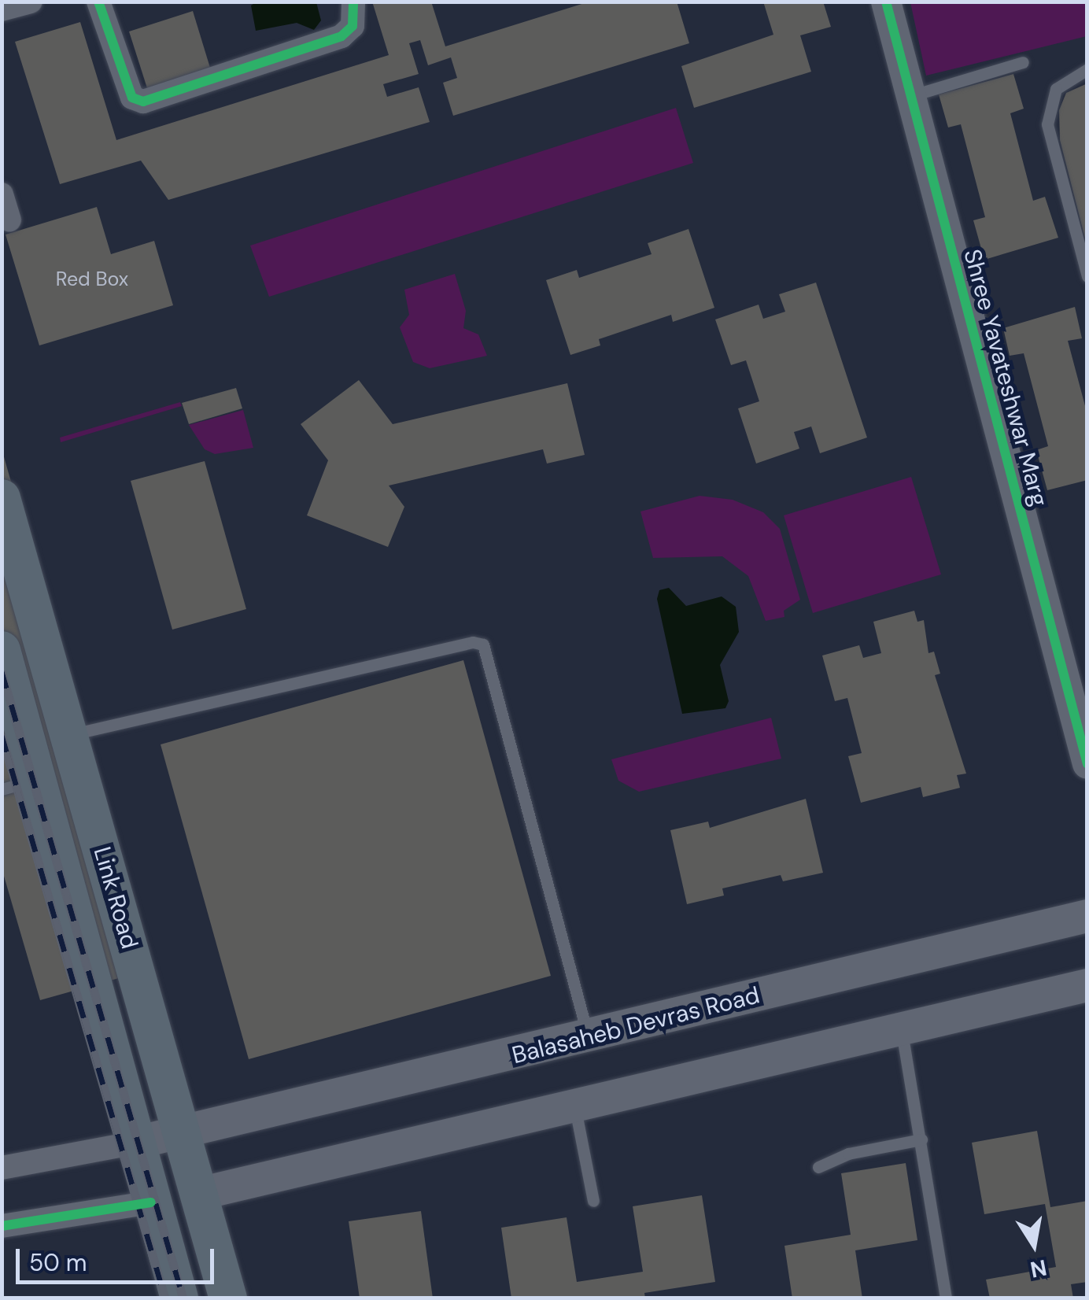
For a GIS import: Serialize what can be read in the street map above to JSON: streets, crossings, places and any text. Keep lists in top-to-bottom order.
{
  "streets": {
    "main road": ["Link Road", "Balasaheb Devras Road"],
    "street": ["Shree Yavateshwar Marg"]
  },
  "crossings": [
    ["Link Road", "Balasaheb Devras Road"]
  ],
  "house_numbers": ["Red Box"],
  "scale_bar": "50 m",
  "north": "bottom"
}
